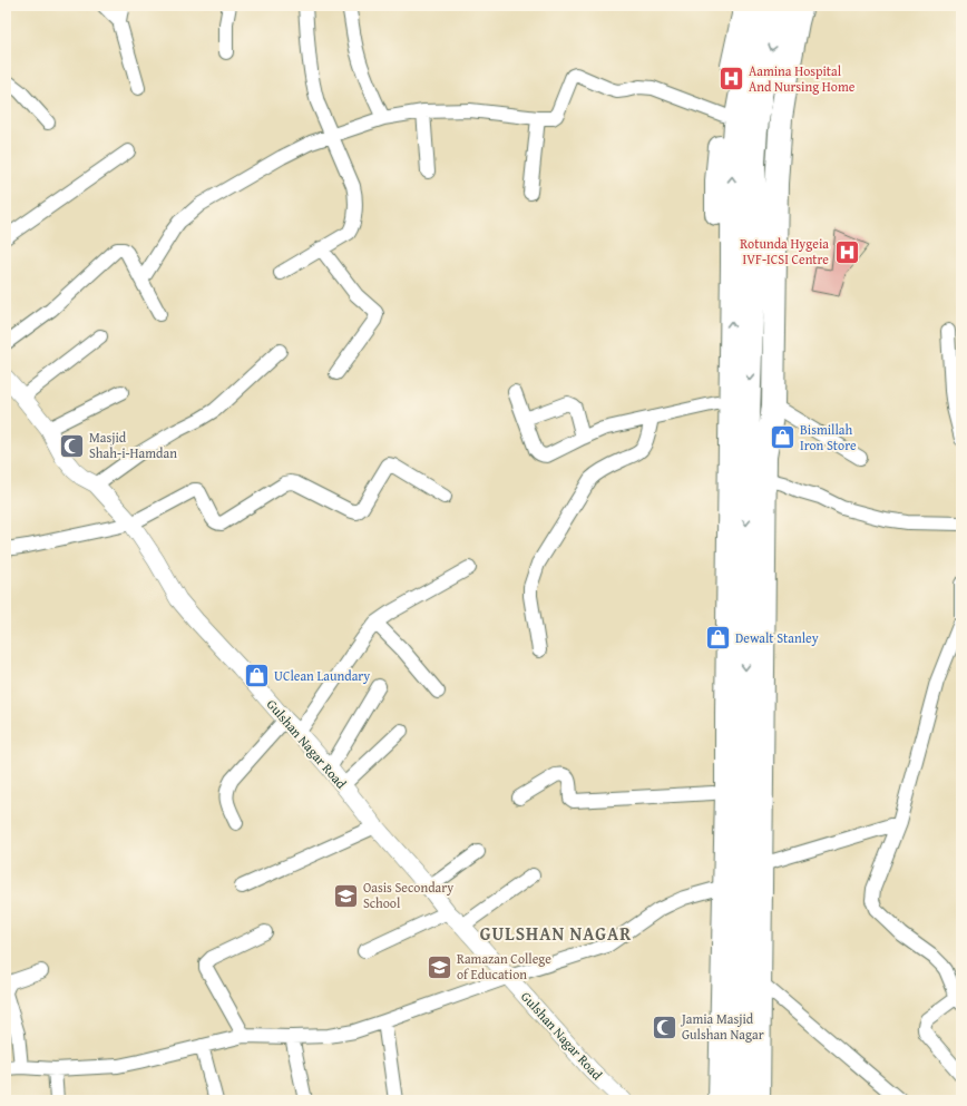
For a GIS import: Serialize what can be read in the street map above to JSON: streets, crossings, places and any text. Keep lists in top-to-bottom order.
{
  "streets": {
    "street": ["Gulshan Nagar Road"]
  },
  "districts": ["GULSHAN NAGAR"],
  "places": {
    "hospital": ["Aamina Hospital And Nursing Home", "Rotunda Hygeia IVF-ICSI Centre"],
    "shop": ["Bismillah Iron Store", "Dewalt Stanley", "UClean Laundary"],
    "mosque": ["Masjid Shah-i-Hamdan", "Jamia Masjid Gulshan Nagar"],
    "school or university": ["Oasis Secondary School", "Ramazan College of Education"]
  }
}
